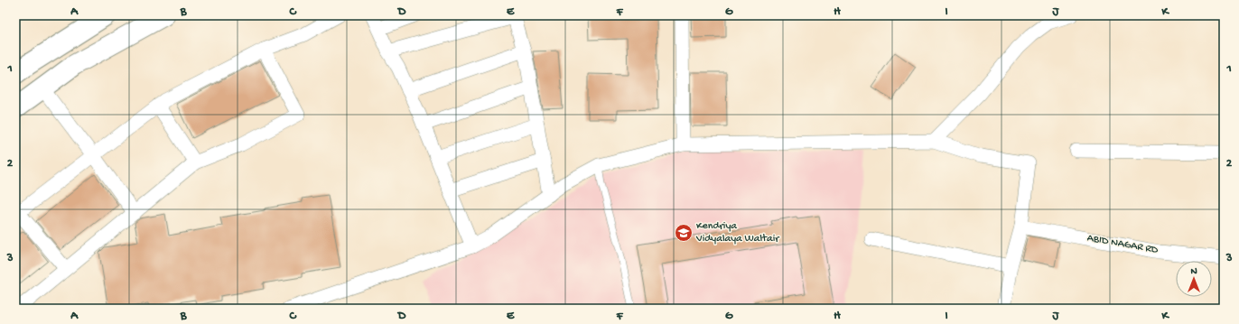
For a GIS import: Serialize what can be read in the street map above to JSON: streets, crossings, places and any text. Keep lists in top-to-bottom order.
{
  "streets": {
    "street": ["ABID NAGAR RD"]
  },
  "places": {
    "school or university": ["Kendriya Vidyalaya Waltair"]
  },
  "north": "top",
  "grid": {
    "columns": [
      "A",
      "B",
      "C",
      "D",
      "E",
      "F",
      "G",
      "H",
      "I",
      "J",
      "K"
    ],
    "rows": ["1", "2", "3"]
  }
}
